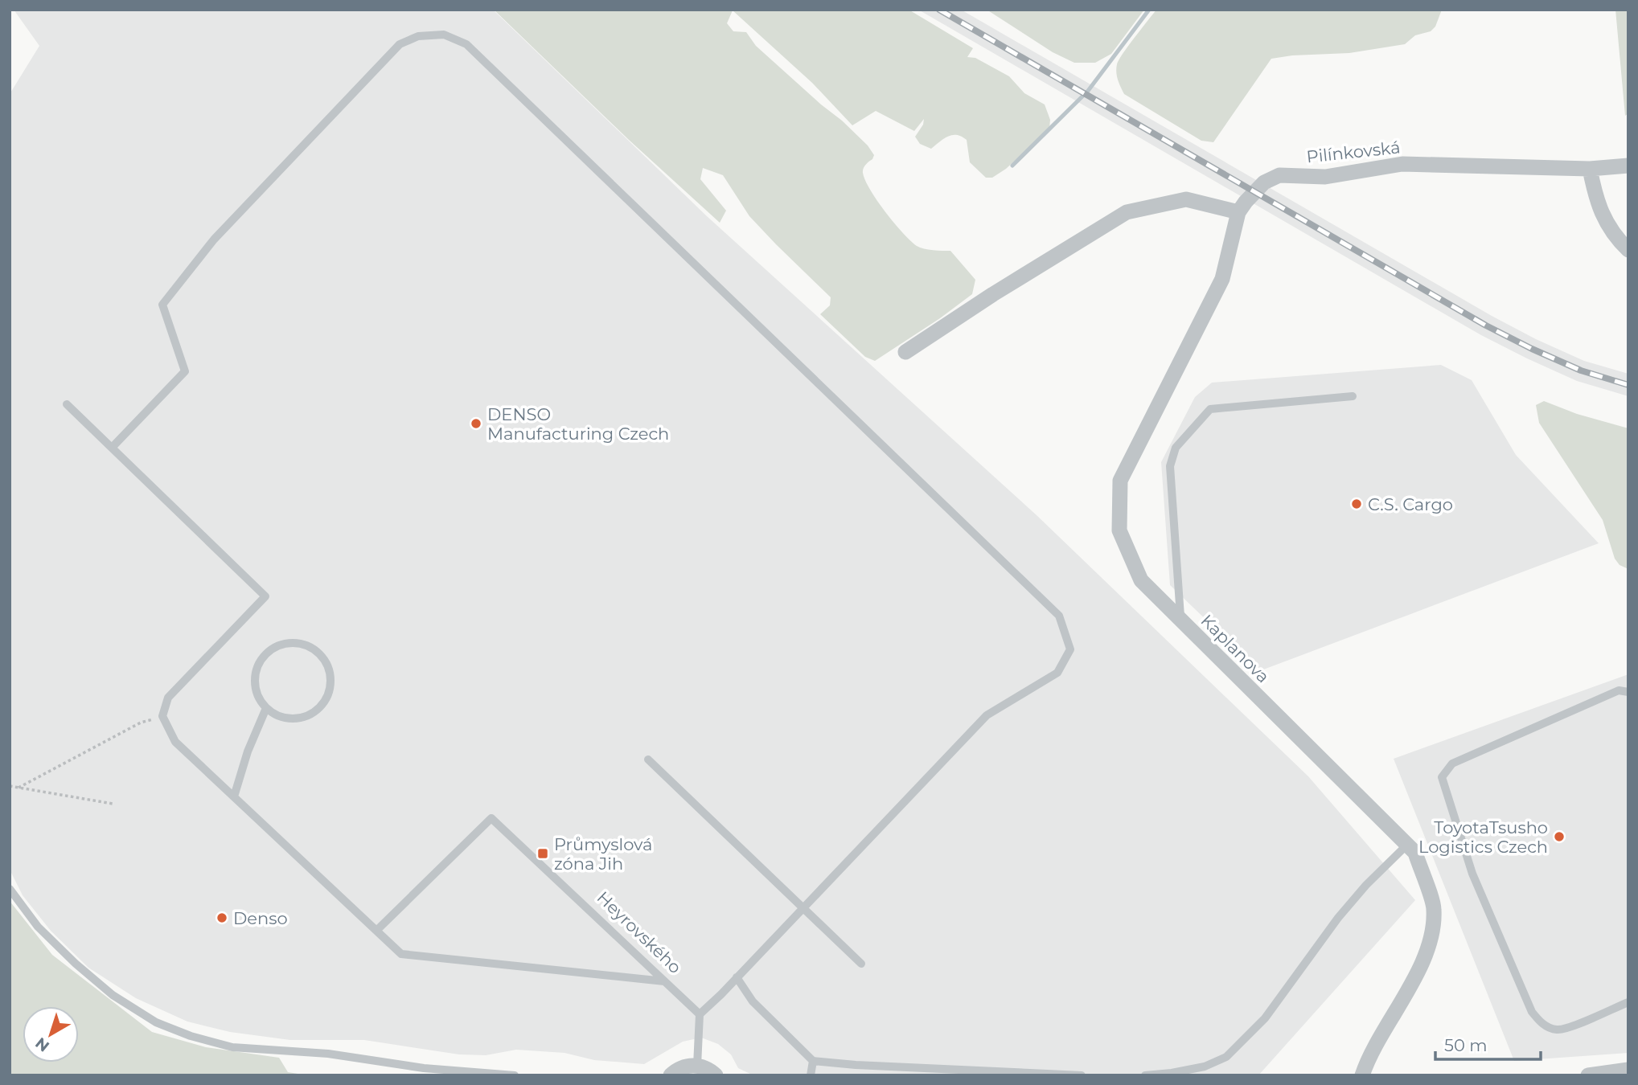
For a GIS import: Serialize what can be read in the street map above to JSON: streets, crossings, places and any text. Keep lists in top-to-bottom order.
{
  "streets": {
    "street": ["Pilínkovská", "Kaplanova"],
    "lane": ["Heyrovského"]
  },
  "crossings": [
    ["Pilínkovská", "Kaplanova"]
  ],
  "places": {
    "other": [
      "DENSO Manufacturing Czech",
      "C.S. Cargo",
      "ToyotaTsusho Logistics Czech",
      "Denso"
    ],
    "transit": ["Průmyslová zóna Jih"]
  },
  "scale_bar": "50 m",
  "north": "bottom left"
}
